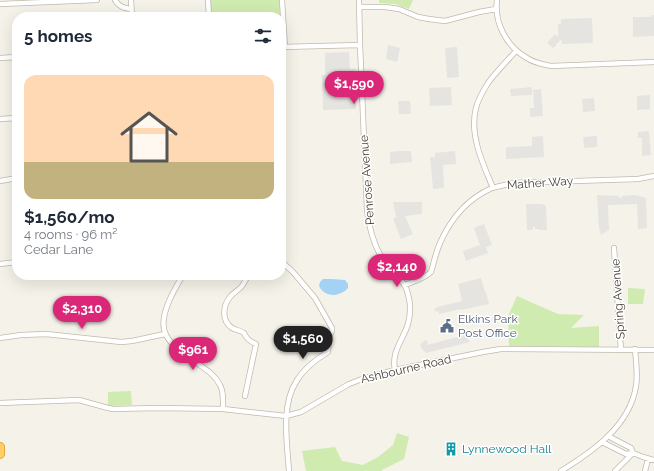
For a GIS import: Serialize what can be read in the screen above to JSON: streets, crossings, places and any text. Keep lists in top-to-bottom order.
{
  "streets": {
    "street": [
      "Penrose Avenue",
      "Mather Way",
      "Spring Avenue",
      "Ashbourne Road"
    ]
  },
  "crossings": [
    ["Penrose Avenue", "Mather Way"],
    ["Penrose Avenue", "Ashbourne Road"],
    ["Spring Avenue", "Ashbourne Road"]
  ],
  "places": {
    "public building": ["Elkins Park Post Office"],
    "building": ["Lynnewood Hall"]
  },
  "page": {
    "heading": "5 homes",
    "list": [
      {
        "name": "$1,560/mo",
        "note": "4 rooms · 96 m² · Cedar Lane"
      }
    ],
    "price": [
      "$1,590",
      "$2,140",
      "$2,310",
      "$1,560",
      "$961"
    ]
  }
}
